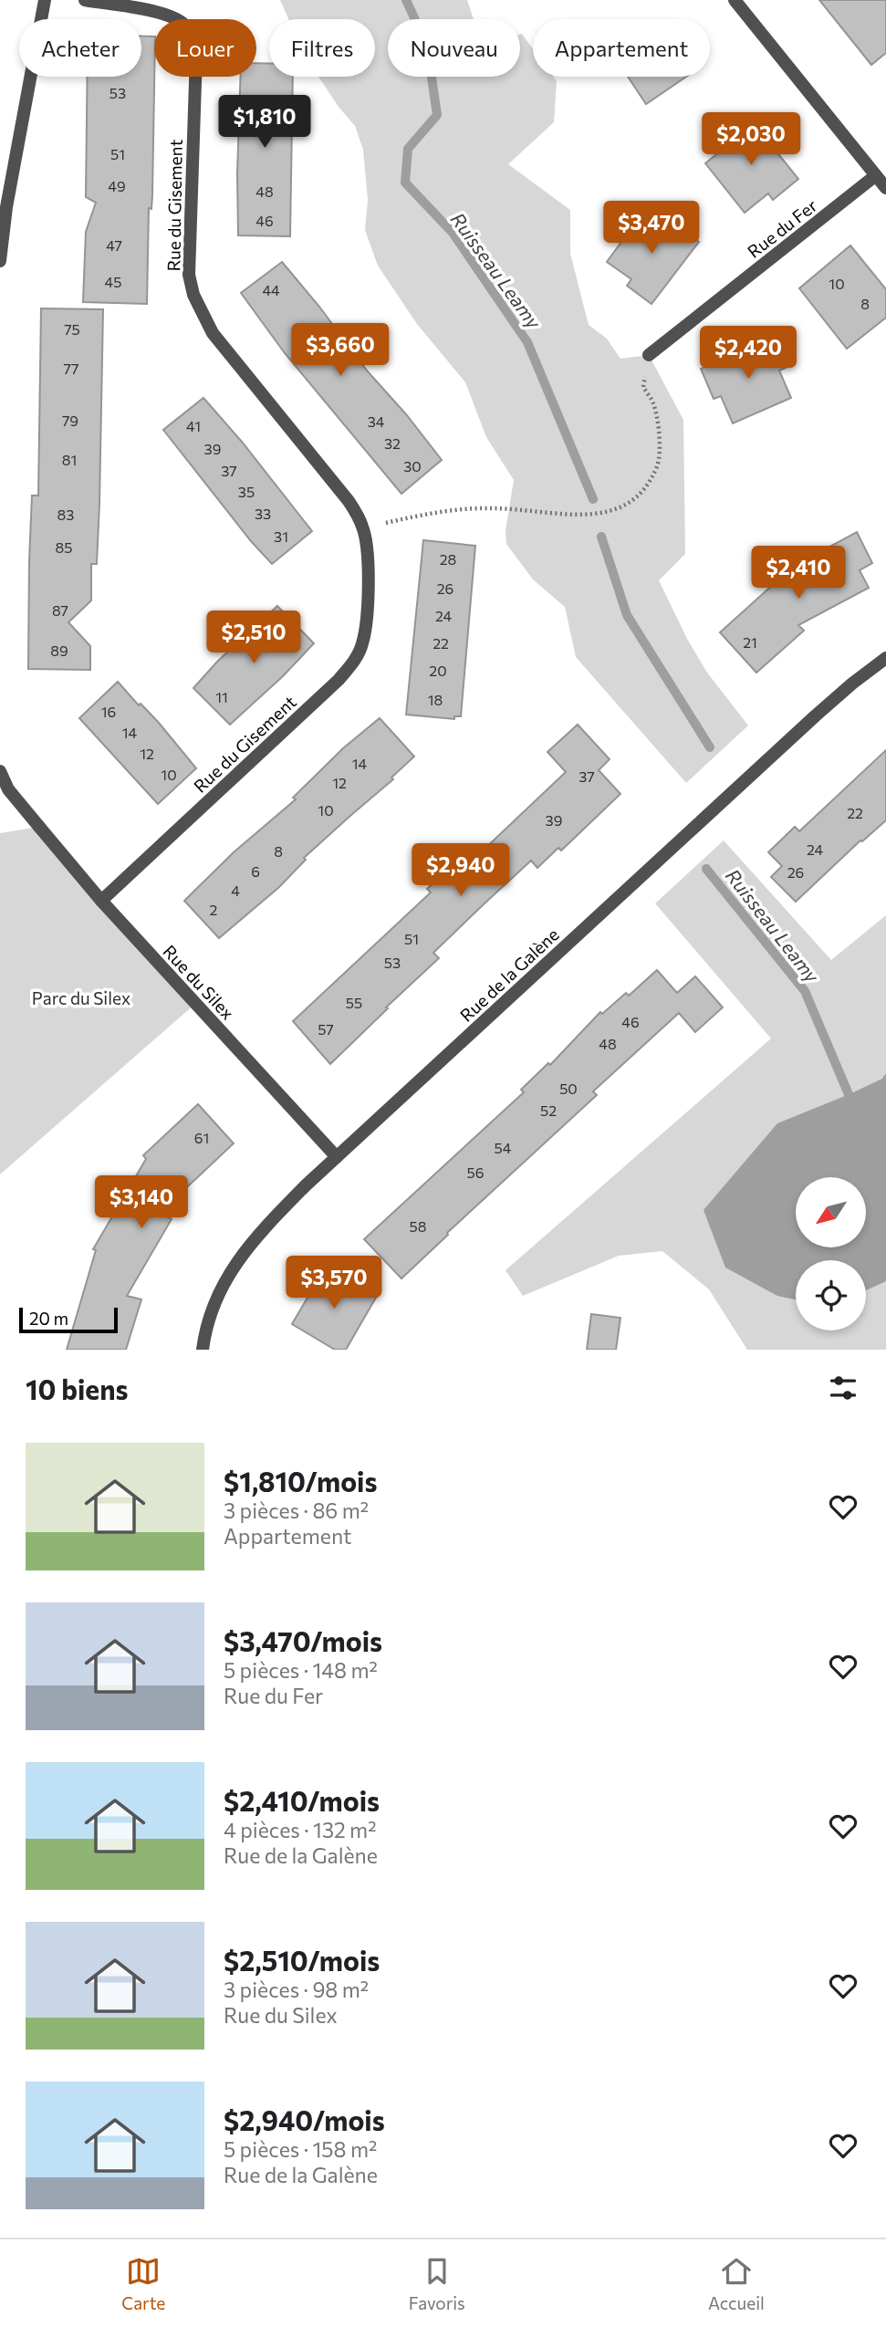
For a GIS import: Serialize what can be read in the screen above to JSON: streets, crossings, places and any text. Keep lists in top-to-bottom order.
{
  "streets": {
    "street": [
      "Rue du Gisement",
      "Rue du Fer",
      "Rue de la Galène",
      "Rue du Silex"
    ]
  },
  "crossings": [
    ["Rue du Gisement", "Rue du Silex"],
    ["Rue de la Galène", "Rue du Silex"]
  ],
  "water": ["Ruisseau Leamy"],
  "parks": ["Parc du Silex"],
  "house_numbers": [
    "53",
    "51",
    "49",
    "48",
    "46",
    "47",
    "45",
    "10",
    "44",
    "8",
    "75",
    "77",
    "79",
    "34",
    "41",
    "32",
    "39",
    "81",
    "30",
    "37",
    "35",
    "33",
    "83",
    "31",
    "85",
    "28",
    "26",
    "87",
    "24",
    "21",
    "22",
    "89",
    "20",
    "11",
    "18",
    "16",
    "14",
    "12",
    "14",
    "10",
    "37",
    "12",
    "10",
    "22",
    "39",
    "24",
    "8",
    "6",
    "26",
    "4",
    "2",
    "51",
    "53",
    "55",
    "46",
    "57",
    "48",
    "50",
    "52",
    "61",
    "54",
    "56",
    "58"
  ],
  "scale_bar": "20 m",
  "north": "bottom left",
  "page": {
    "chip": [
      "Acheter",
      "Louer",
      "Filtres",
      "Nouveau",
      "Appartement"
    ],
    "price": [
      "$1,810",
      "$2,030",
      "$3,470",
      "$3,660",
      "$2,420",
      "$2,410",
      "$2,510",
      "$2,940",
      "$3,140",
      "$3,570"
    ],
    "scale": "20 m",
    "heading": "10 biens",
    "list": [
      {
        "name": "$1,810/mois",
        "note": "3 pièces · 86 m² · Appartement"
      },
      {
        "name": "$3,470/mois",
        "note": "5 pièces · 148 m² · Rue du Fer"
      },
      {
        "name": "$2,410/mois",
        "note": "4 pièces · 132 m² · Rue de la Galène"
      },
      {
        "name": "$2,510/mois",
        "note": "3 pièces · 98 m² · Rue du Silex"
      },
      {
        "name": "$2,940/mois",
        "note": "5 pièces · 158 m² · Rue de la Galène"
      }
    ],
    "tabs": ["Carte", "Favoris", "Accueil"]
  }
}
